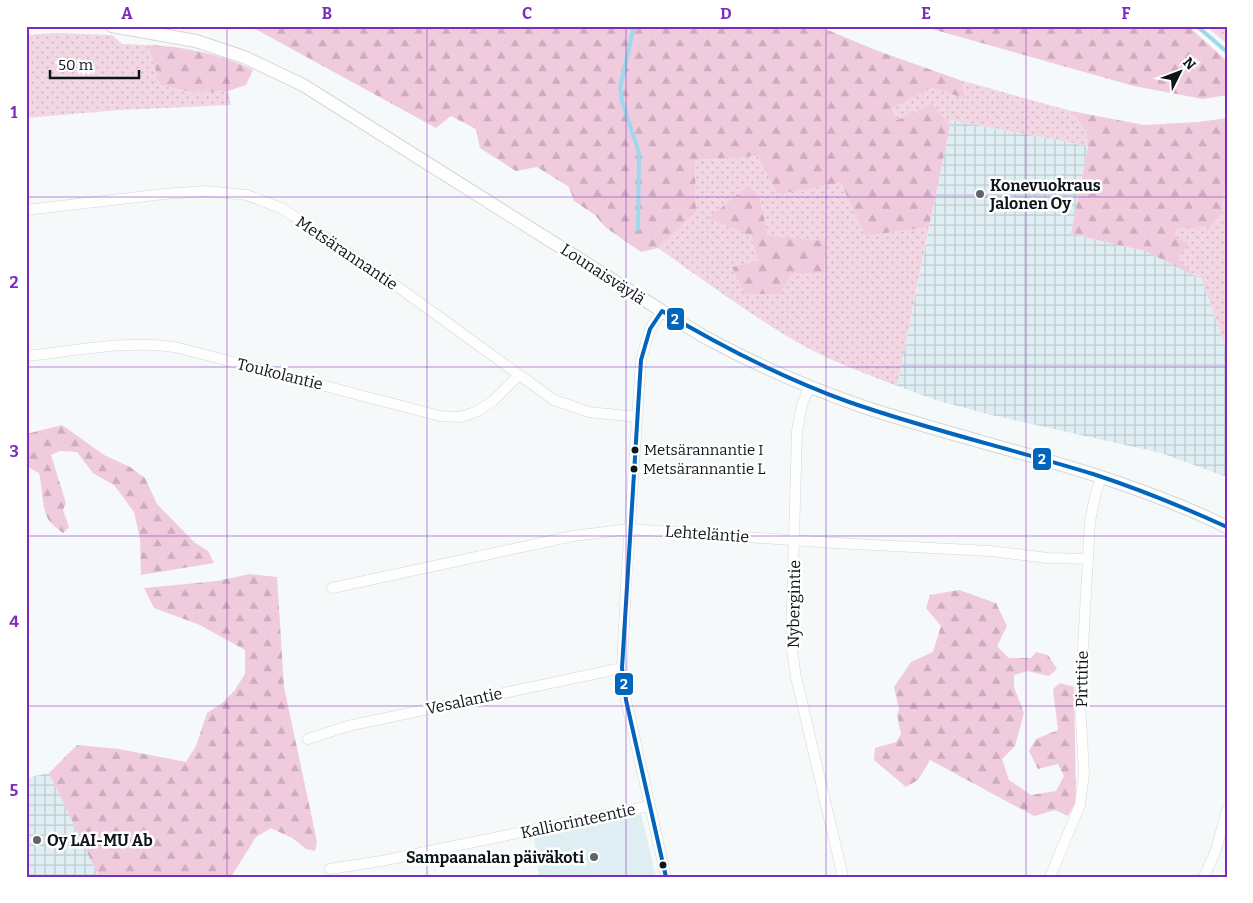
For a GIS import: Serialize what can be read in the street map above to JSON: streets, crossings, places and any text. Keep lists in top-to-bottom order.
{
  "streets": {
    "street": [
      "Metsärannantie",
      "Lounaisväylä",
      "Toukolantie",
      "Lehteläntie",
      "Nybergintie",
      "Pirttitie",
      "Vesalantie",
      "Kalliorinteentie"
    ]
  },
  "crossings": [
    ["Metsärannantie", "Toukolantie"],
    ["Lounaisväylä", "Nybergintie"],
    ["Lounaisväylä", "Pirttitie"],
    ["Lehteläntie", "Nybergintie"],
    ["Lehteläntie", "Pirttitie"]
  ],
  "places": [
    "Konevuokraus Jalonen Oy",
    "Metsärannantie I",
    "Metsärannantie L",
    "Oy LAI-MU Ab",
    "Sampaanalan päiväkoti"
  ],
  "lines": ["transit line 2"],
  "scale_bar": "50 m",
  "north": "top right",
  "grid": {
    "columns": [
      "A",
      "B",
      "C",
      "D",
      "E",
      "F"
    ],
    "rows": [
      "1",
      "2",
      "3",
      "4",
      "5"
    ]
  }
}
